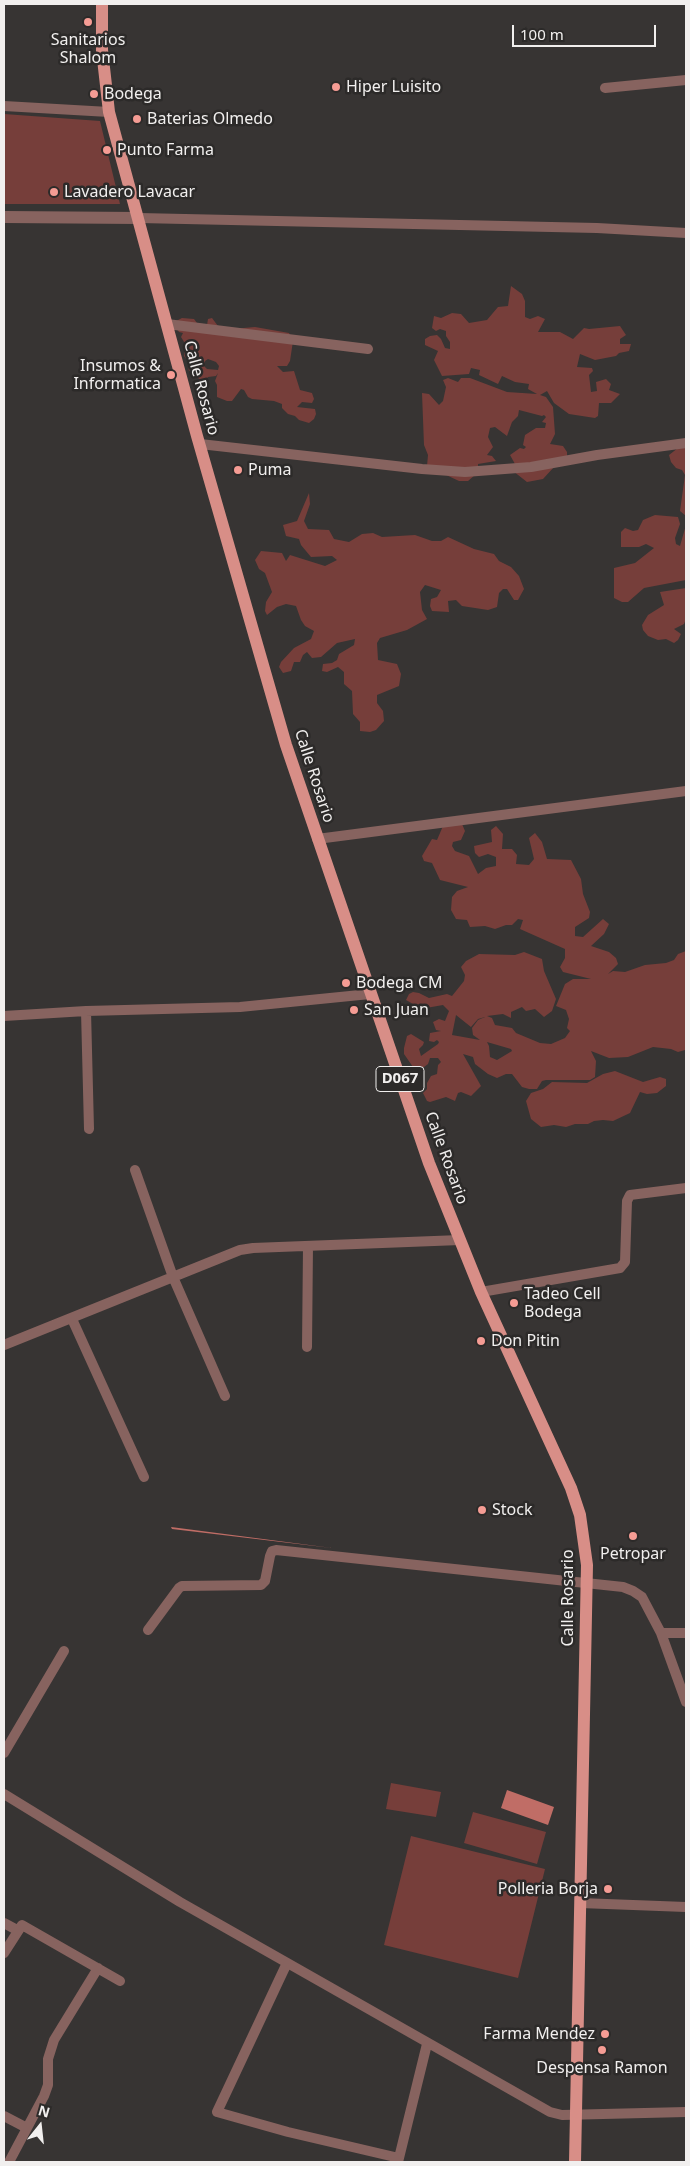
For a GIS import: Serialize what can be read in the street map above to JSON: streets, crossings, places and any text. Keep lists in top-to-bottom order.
{
  "streets": {
    "main road": ["Calle Rosario", "D067"]
  },
  "places": [
    "Sanitarios Shalom",
    "Hiper Luisito",
    "Bodega",
    "Baterias Olmedo",
    "Punto Farma",
    "Lavadero Lavacar",
    "Insumos & Informatica",
    "Puma",
    "Bodega CM",
    "San Juan",
    "Tadeo Cell Bodega",
    "Don Pitin",
    "Stock",
    "Petropar",
    "Polleria Borja",
    "Farma Mendez",
    "Despensa Ramon"
  ],
  "scale_bar": "100 m",
  "north": "top"
}
